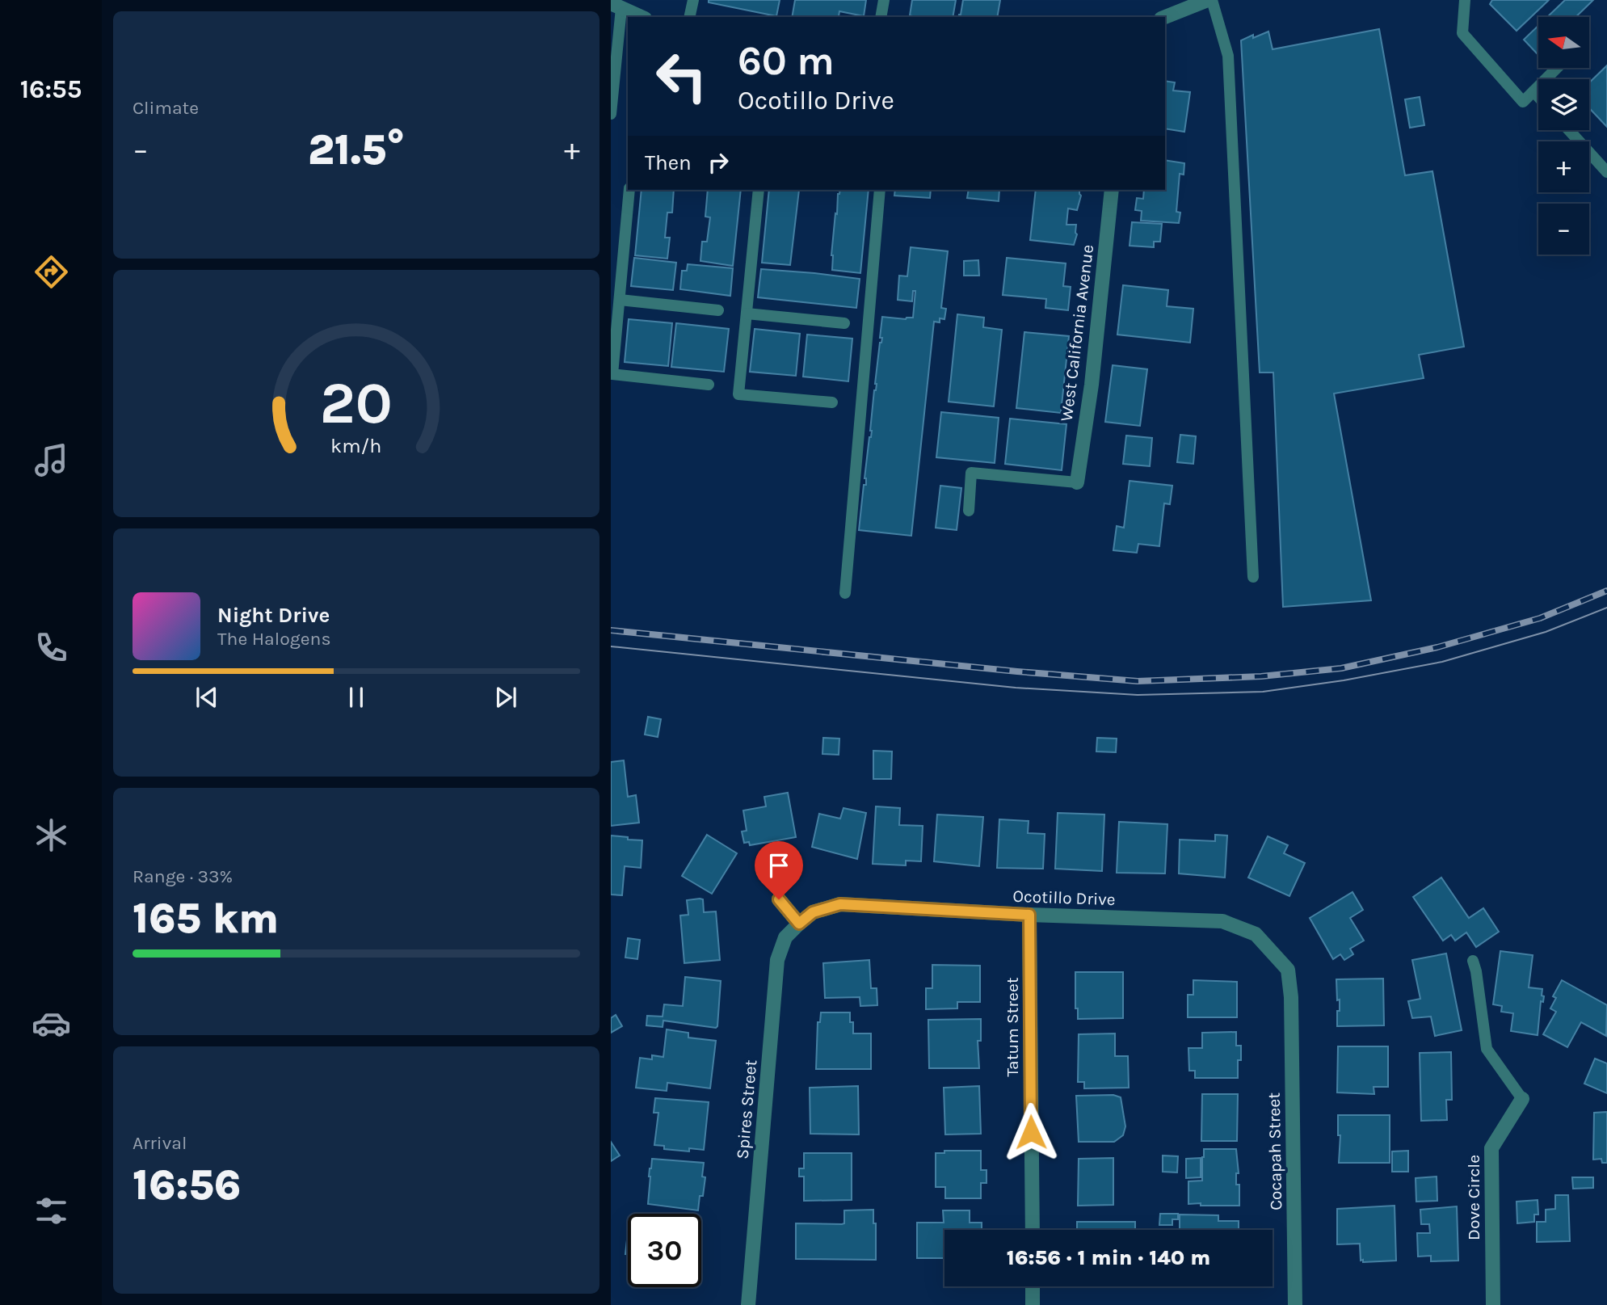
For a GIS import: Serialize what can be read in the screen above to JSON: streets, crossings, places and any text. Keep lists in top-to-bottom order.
{
  "streets": {
    "street": [
      "West California Avenue",
      "Ocotillo Drive",
      "Tatum Street",
      "Spires Street",
      "Cocapah Street",
      "Dove Circle"
    ]
  },
  "crossings": [
    ["Ocotillo Drive", "Tatum Street"],
    ["Ocotillo Drive", "Spires Street"],
    ["Ocotillo Drive", "Cocapah Street"]
  ],
  "north": "left",
  "page": {
    "tabs": "16:55",
    "tile": [
      "Climate",
      ["Range · 33%", "165 km"],
      ["Arrival", "16:56"]
    ],
    "map_buttons": ["+", "−"],
    "turn": ["60 m", "Ocotillo Drive"],
    "heat": ["−", "21.5°", "+"],
    "then": "Then",
    "song": ["Night Drive", "The Halogens"],
    "limit": "30",
    "trip": "16:56 · 1 min · 140 m",
    "gauge": ["20", "km/h"]
  }
}
